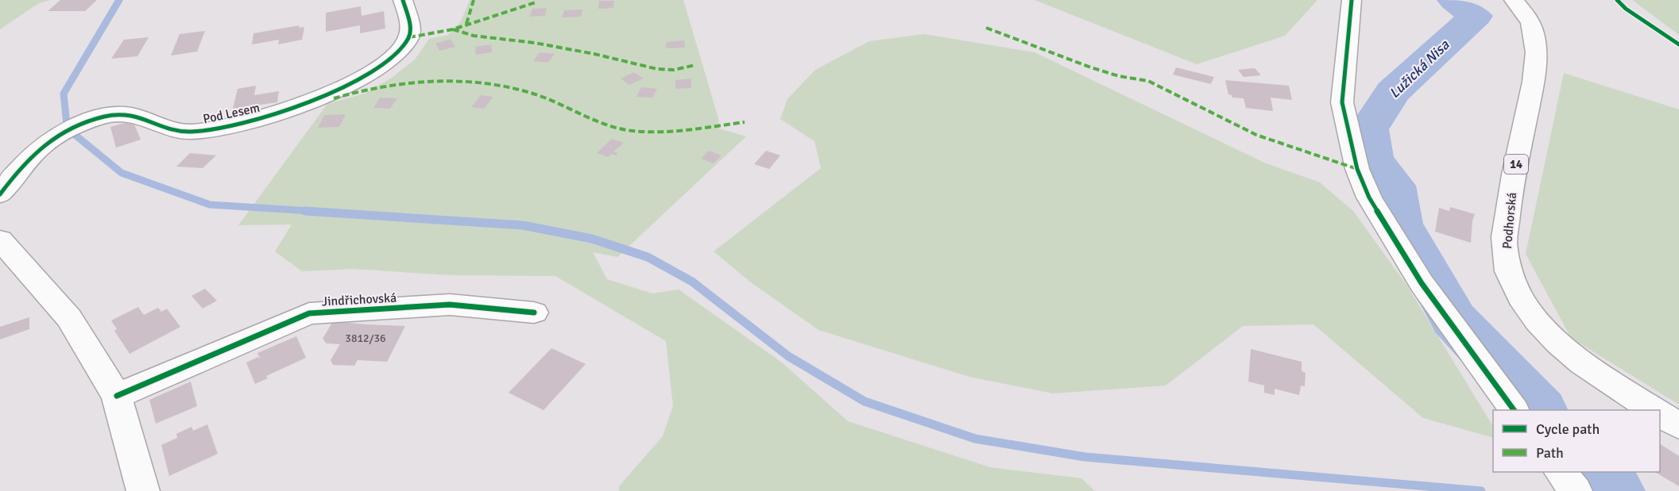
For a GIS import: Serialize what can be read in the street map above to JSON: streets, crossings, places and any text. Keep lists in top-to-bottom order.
{
  "streets": {
    "street": [
      "Pod Lesem",
      "14",
      "Podhorská",
      "Jindřichovská"
    ]
  },
  "water": ["Lužická Nisa"],
  "house_numbers": ["3812/36"],
  "legend": ["Cycle path", "Path"]
}
